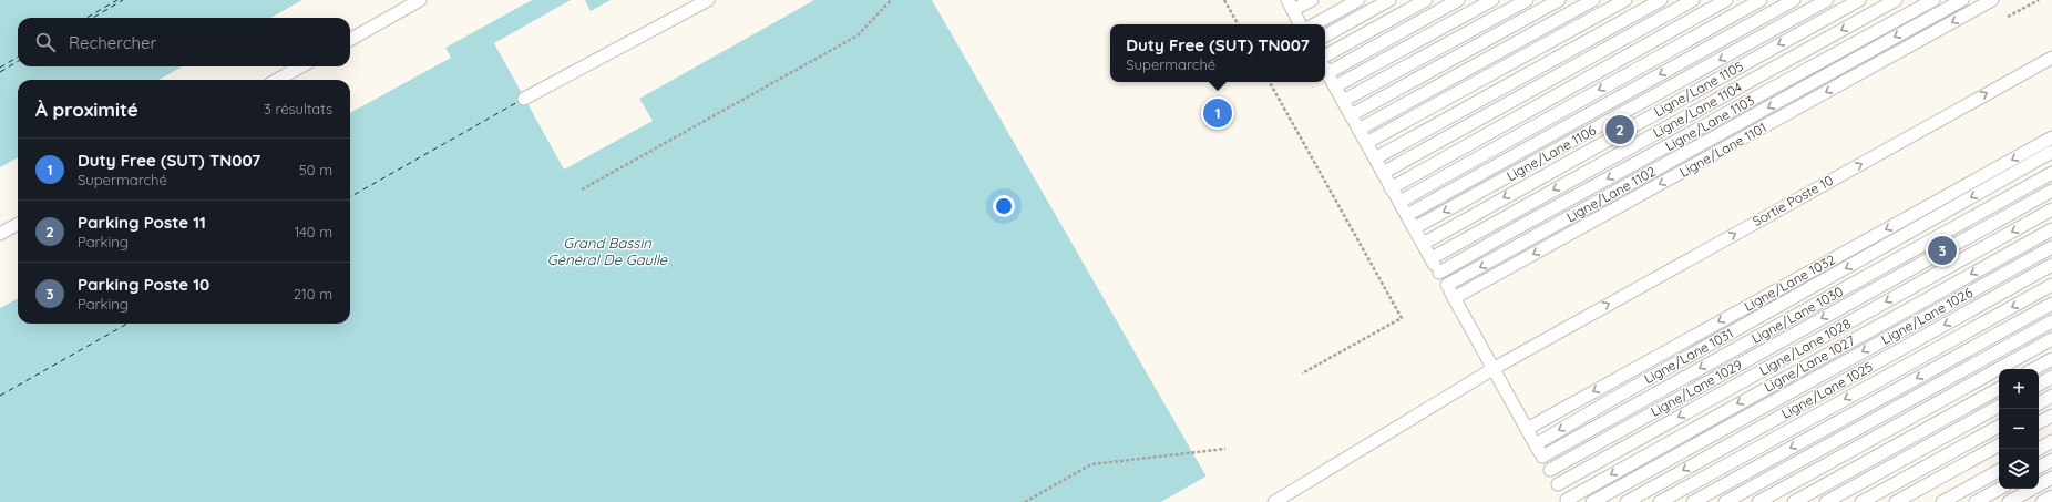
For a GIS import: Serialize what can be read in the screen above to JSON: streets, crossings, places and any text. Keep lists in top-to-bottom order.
{
  "streets": {
    "lane": [
      "Ligne/Lane 1105",
      "Ligne/Lane 1104",
      "Ligne/Lane 1103",
      "Ligne/Lane 1101",
      "Ligne/Lane 1106",
      "Ligne/Lane 1102",
      "Sortie Poste 10",
      "Ligne/Lane 1032",
      "Ligne/Lane 1030",
      "Ligne/Lane 1026",
      "Ligne/Lane 1028",
      "Ligne/Lane 1031",
      "Ligne/Lane 1027",
      "Ligne/Lane 1029",
      "Ligne/Lane 1025"
    ]
  },
  "one_way": ["Sortie Poste 10", "Ligne/Lane 1032", "Ligne/Lane 1031"],
  "water": ["Grand Bassin Général De Gaulle"],
  "page": {
    "search": "Rechercher",
    "popup": ["Duty Free (SUT) TN007", "Supermarché"],
    "heading": ["À proximité", "3 résultats"],
    "pins": ["1", "2", "3"],
    "list": [
      {
        "mark": "1",
        "name": "Duty Free (SUT) TN007",
        "note": "Supermarché",
        "value": "50 m"
      },
      {
        "mark": "2",
        "name": "Parking Poste 11",
        "note": "Parking",
        "value": "140 m"
      },
      {
        "mark": "3",
        "name": "Parking Poste 10",
        "note": "Parking",
        "value": "210 m"
      }
    ],
    "map_buttons": ["+", "−"]
  }
}
